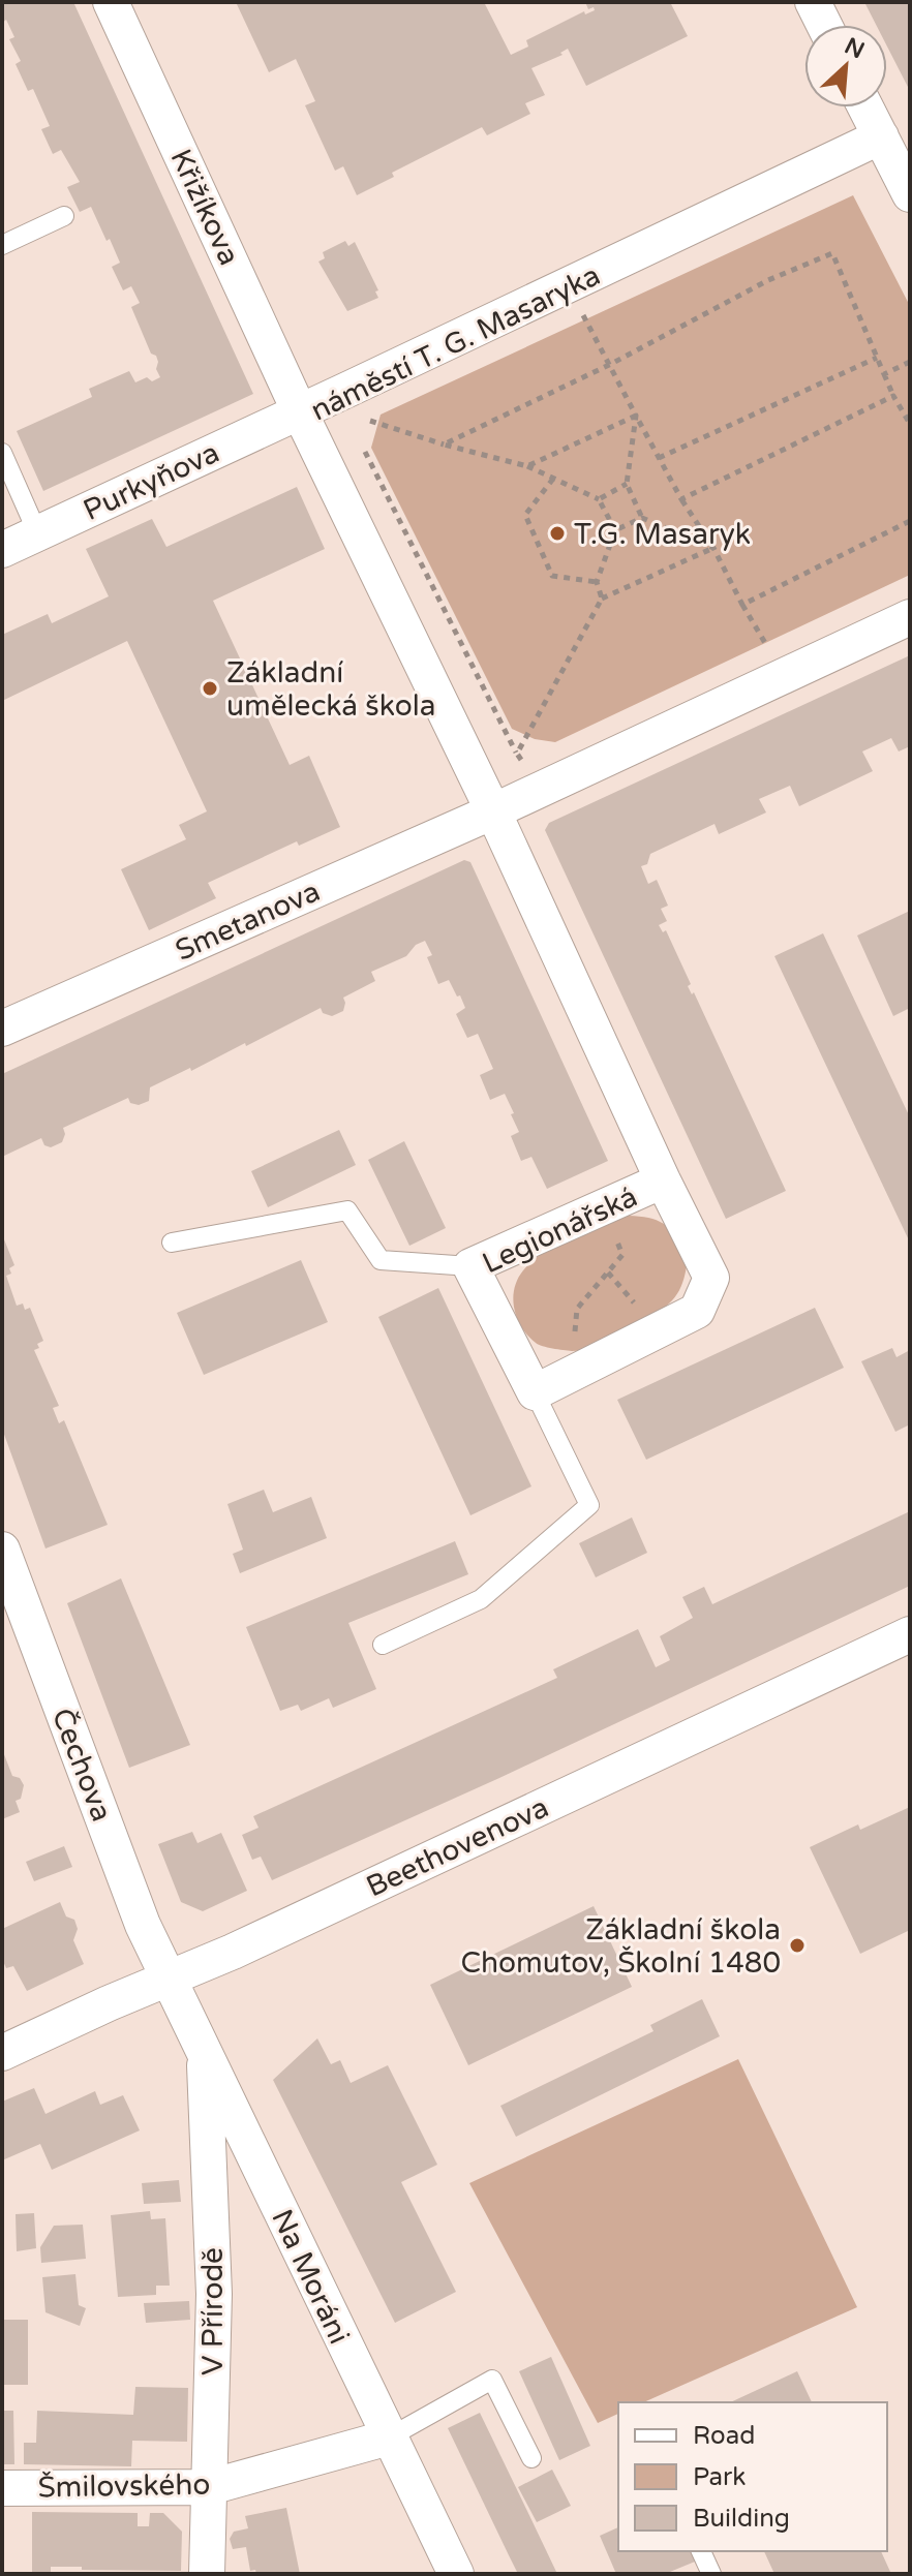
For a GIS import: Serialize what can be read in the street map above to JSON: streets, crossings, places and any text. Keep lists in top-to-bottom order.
{
  "streets": {
    "street": [
      "Křižíkova",
      "náměstí T. G. Masaryka",
      "Purkyňova",
      "Smetanova",
      "Legionářská",
      "Čechova",
      "Beethovenova",
      "Na Moráni",
      "V Přírodě",
      "Šmilovského"
    ]
  },
  "crossings": [
    ["Křižíkova", "náměstí T. G. Masaryka"],
    ["Křižíkova", "Purkyňova"],
    ["náměstí T. G. Masaryka", "Purkyňova"],
    ["náměstí T. G. Masaryka", "Smetanova"],
    ["náměstí T. G. Masaryka", "Legionářská"],
    ["Smetanova", "Legionářská"],
    ["Čechova", "Beethovenova"],
    ["Čechova", "Na Moráni"],
    ["Beethovenova", "Na Moráni"],
    ["Na Moráni", "V Přírodě"],
    ["Na Moráni", "Šmilovského"],
    ["V Přírodě", "Šmilovského"]
  ],
  "places": ["T.G. Masaryk", "Základní umělecká škola", "Základní škola Chomutov, Školní 1480"],
  "legend": ["Road", "Park", "Building"],
  "north": "top right"
}
